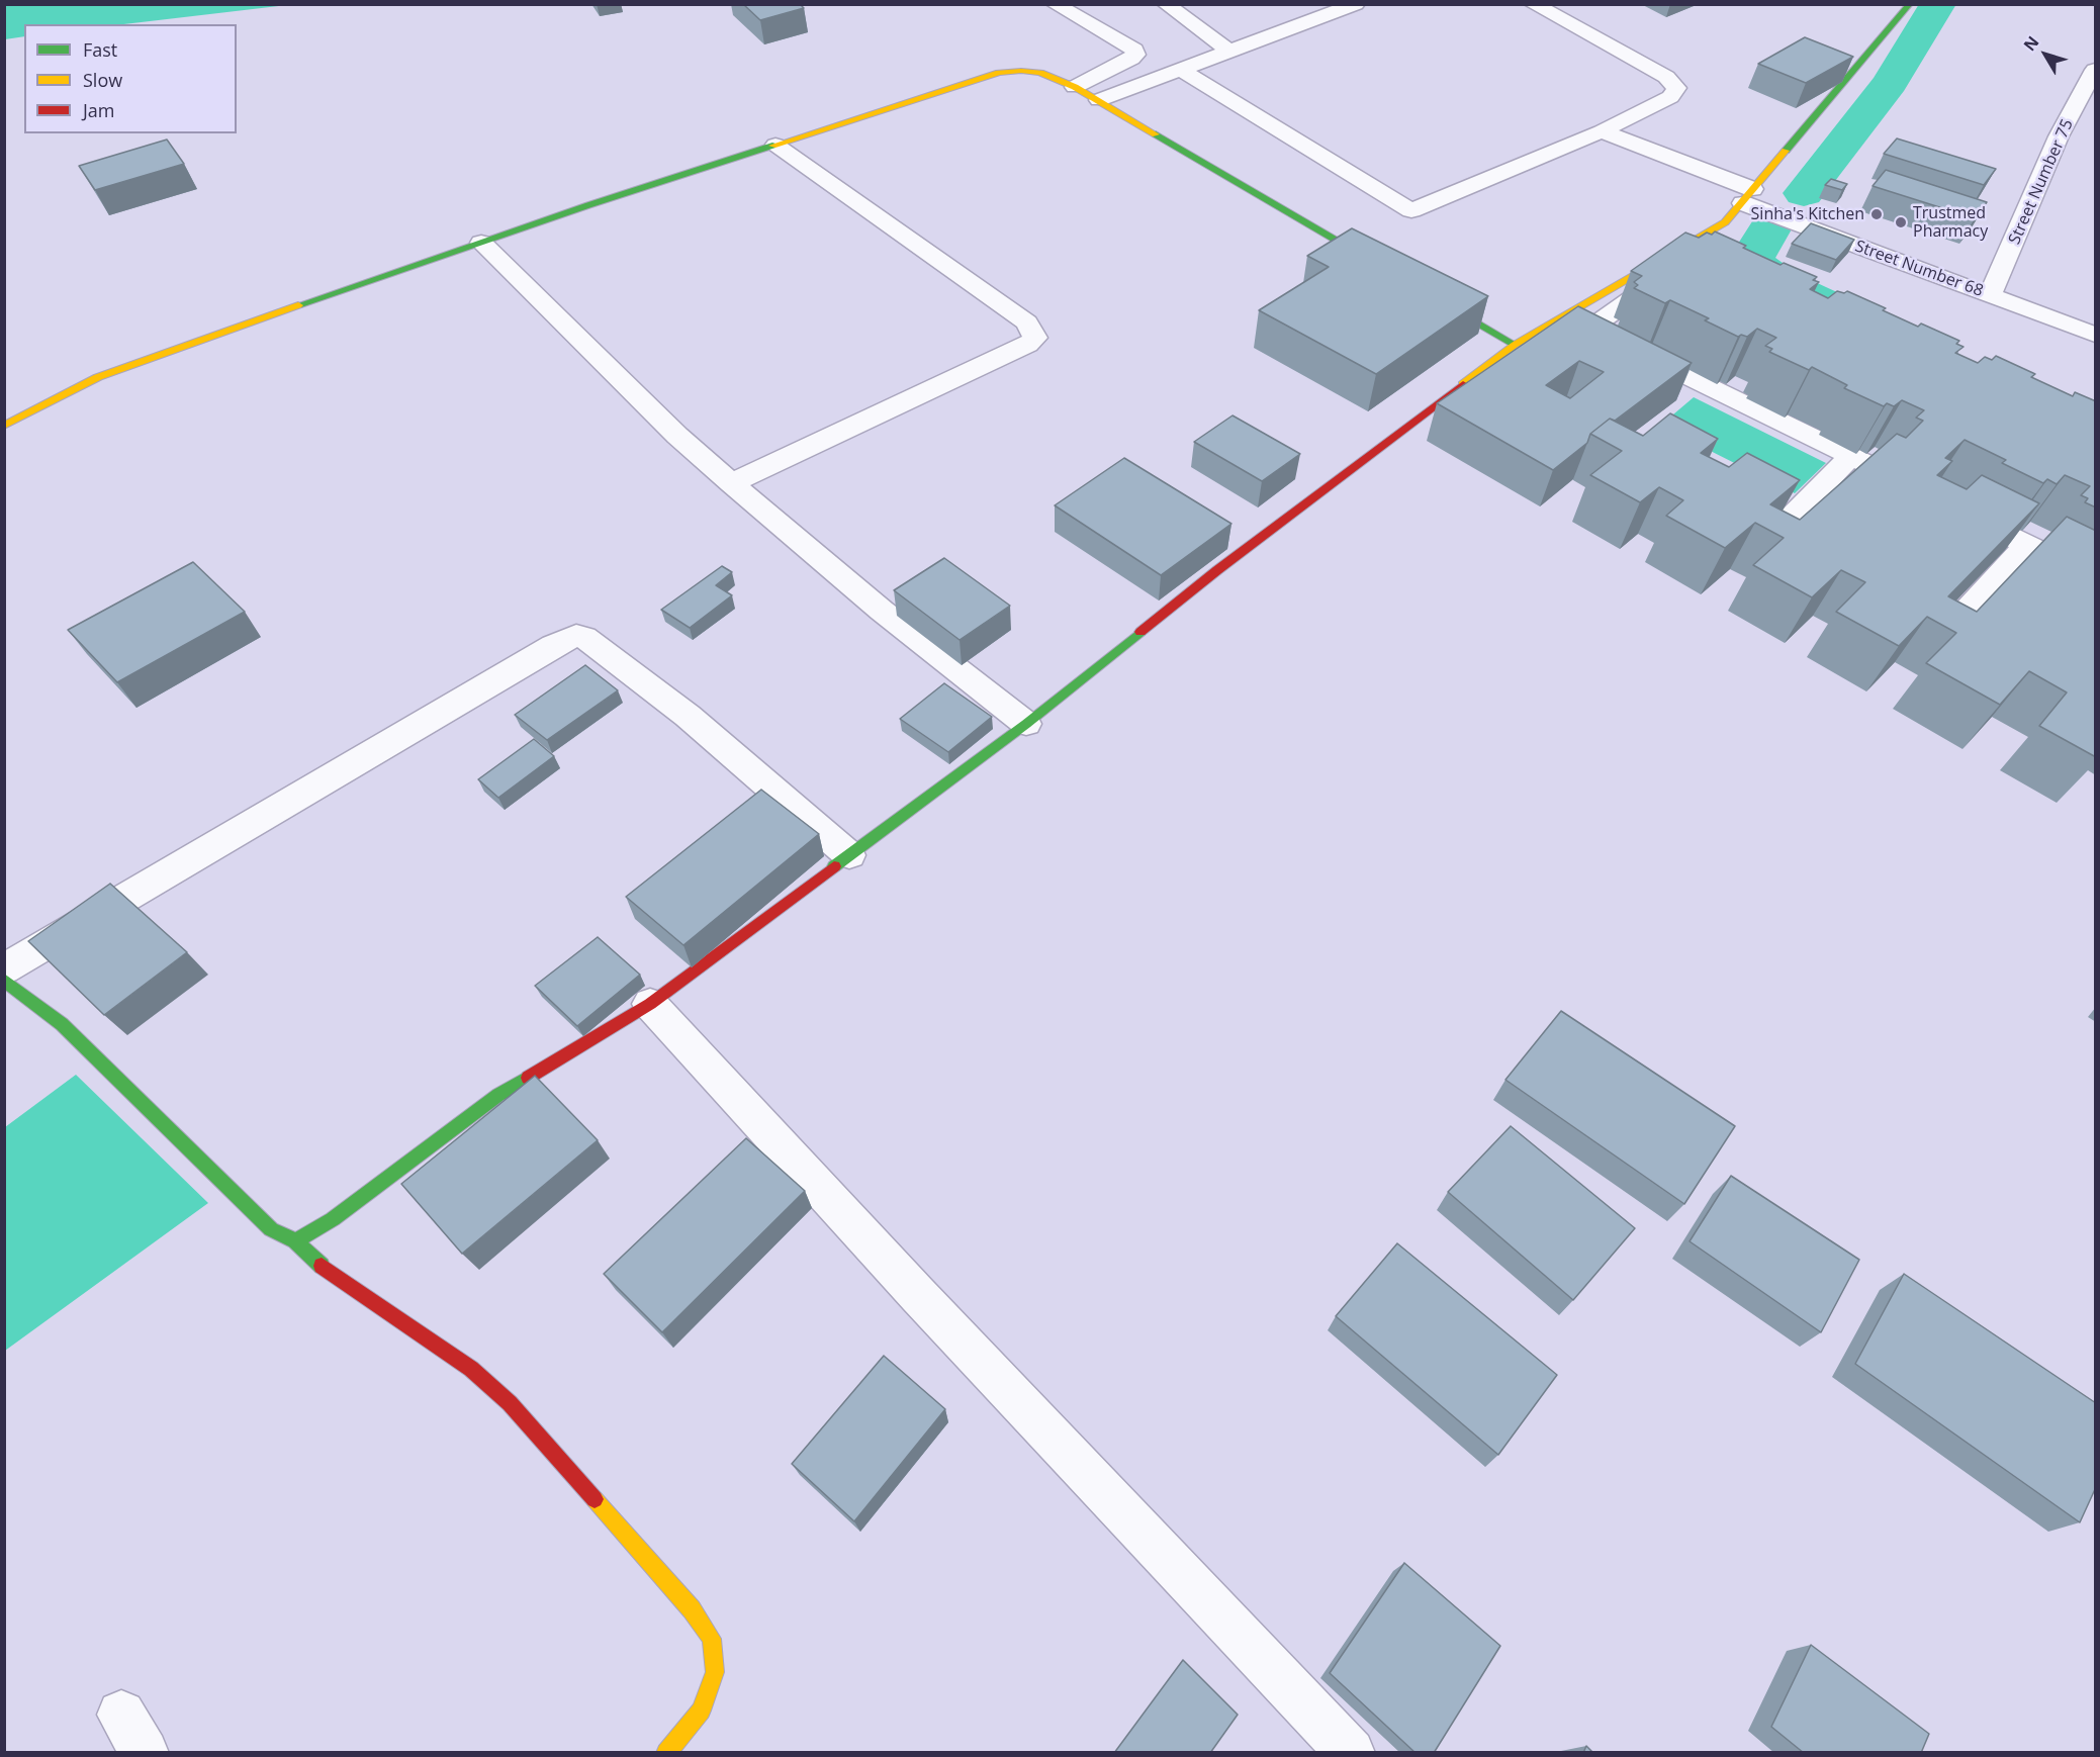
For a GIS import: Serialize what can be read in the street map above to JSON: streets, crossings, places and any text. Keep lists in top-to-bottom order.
{
  "streets": {
    "street": ["Street Number 75", "Street Number 68"]
  },
  "crossings": [
    ["Street Number 75", "Street Number 68"]
  ],
  "places": ["Sinha's Kitchen", "Trustmed Pharmacy"],
  "legend": ["Fast", "Slow", "Jam"],
  "north": "top left"
}
